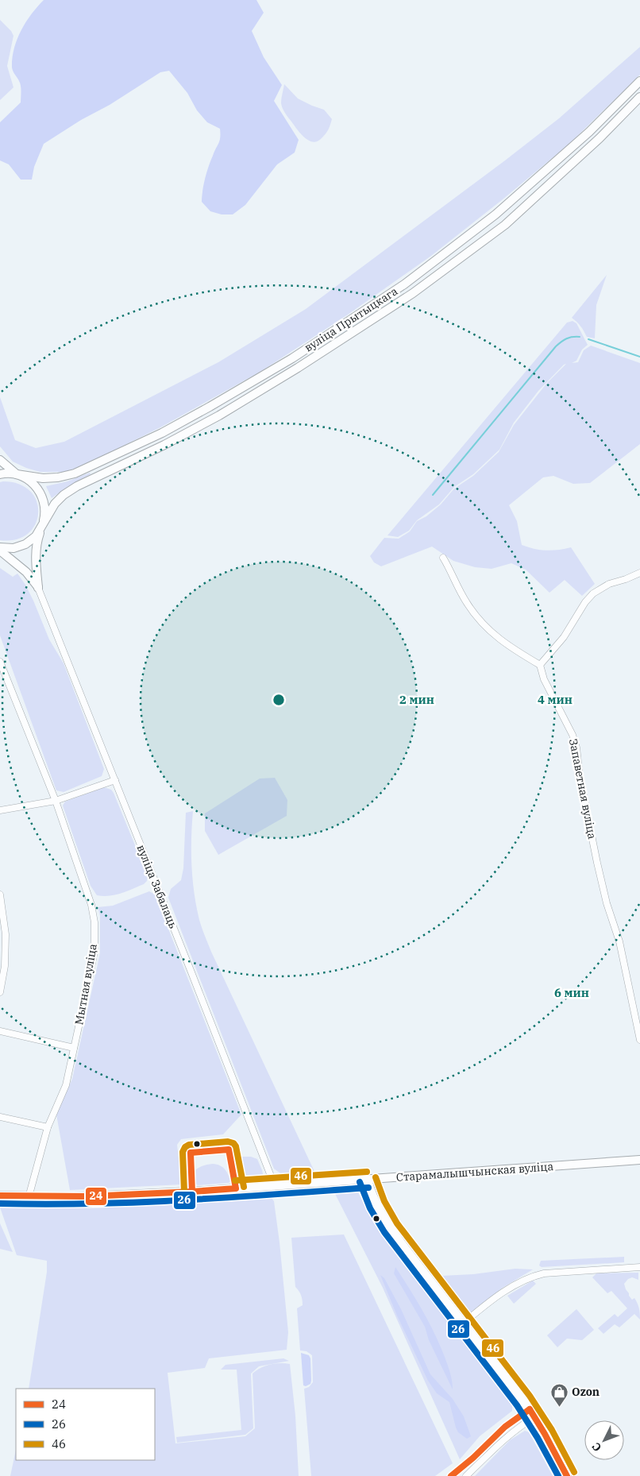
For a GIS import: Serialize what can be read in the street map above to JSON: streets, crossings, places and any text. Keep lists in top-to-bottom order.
{
  "streets": {
    "main road": ["вуліца Прытыцкага", "Старамалышчынская вуліца"],
    "street": ["Запаветная вуліца", "вуліца Забалаць", "Мытная вуліца"]
  },
  "crossings": [
    ["вуліца Забалаць", "Старамалышчынская вуліца"],
    ["Мытная вуліца", "Старамалышчынская вуліца"]
  ],
  "places": {
    "shop": ["Ozon"]
  },
  "lines": ["transit line 46", "transit line 24", "transit line 26"],
  "legend": ["24", "26", "46"],
  "north": "bottom left",
  "rings": ["2 мин", "4 мин", "6 мин"]
}
